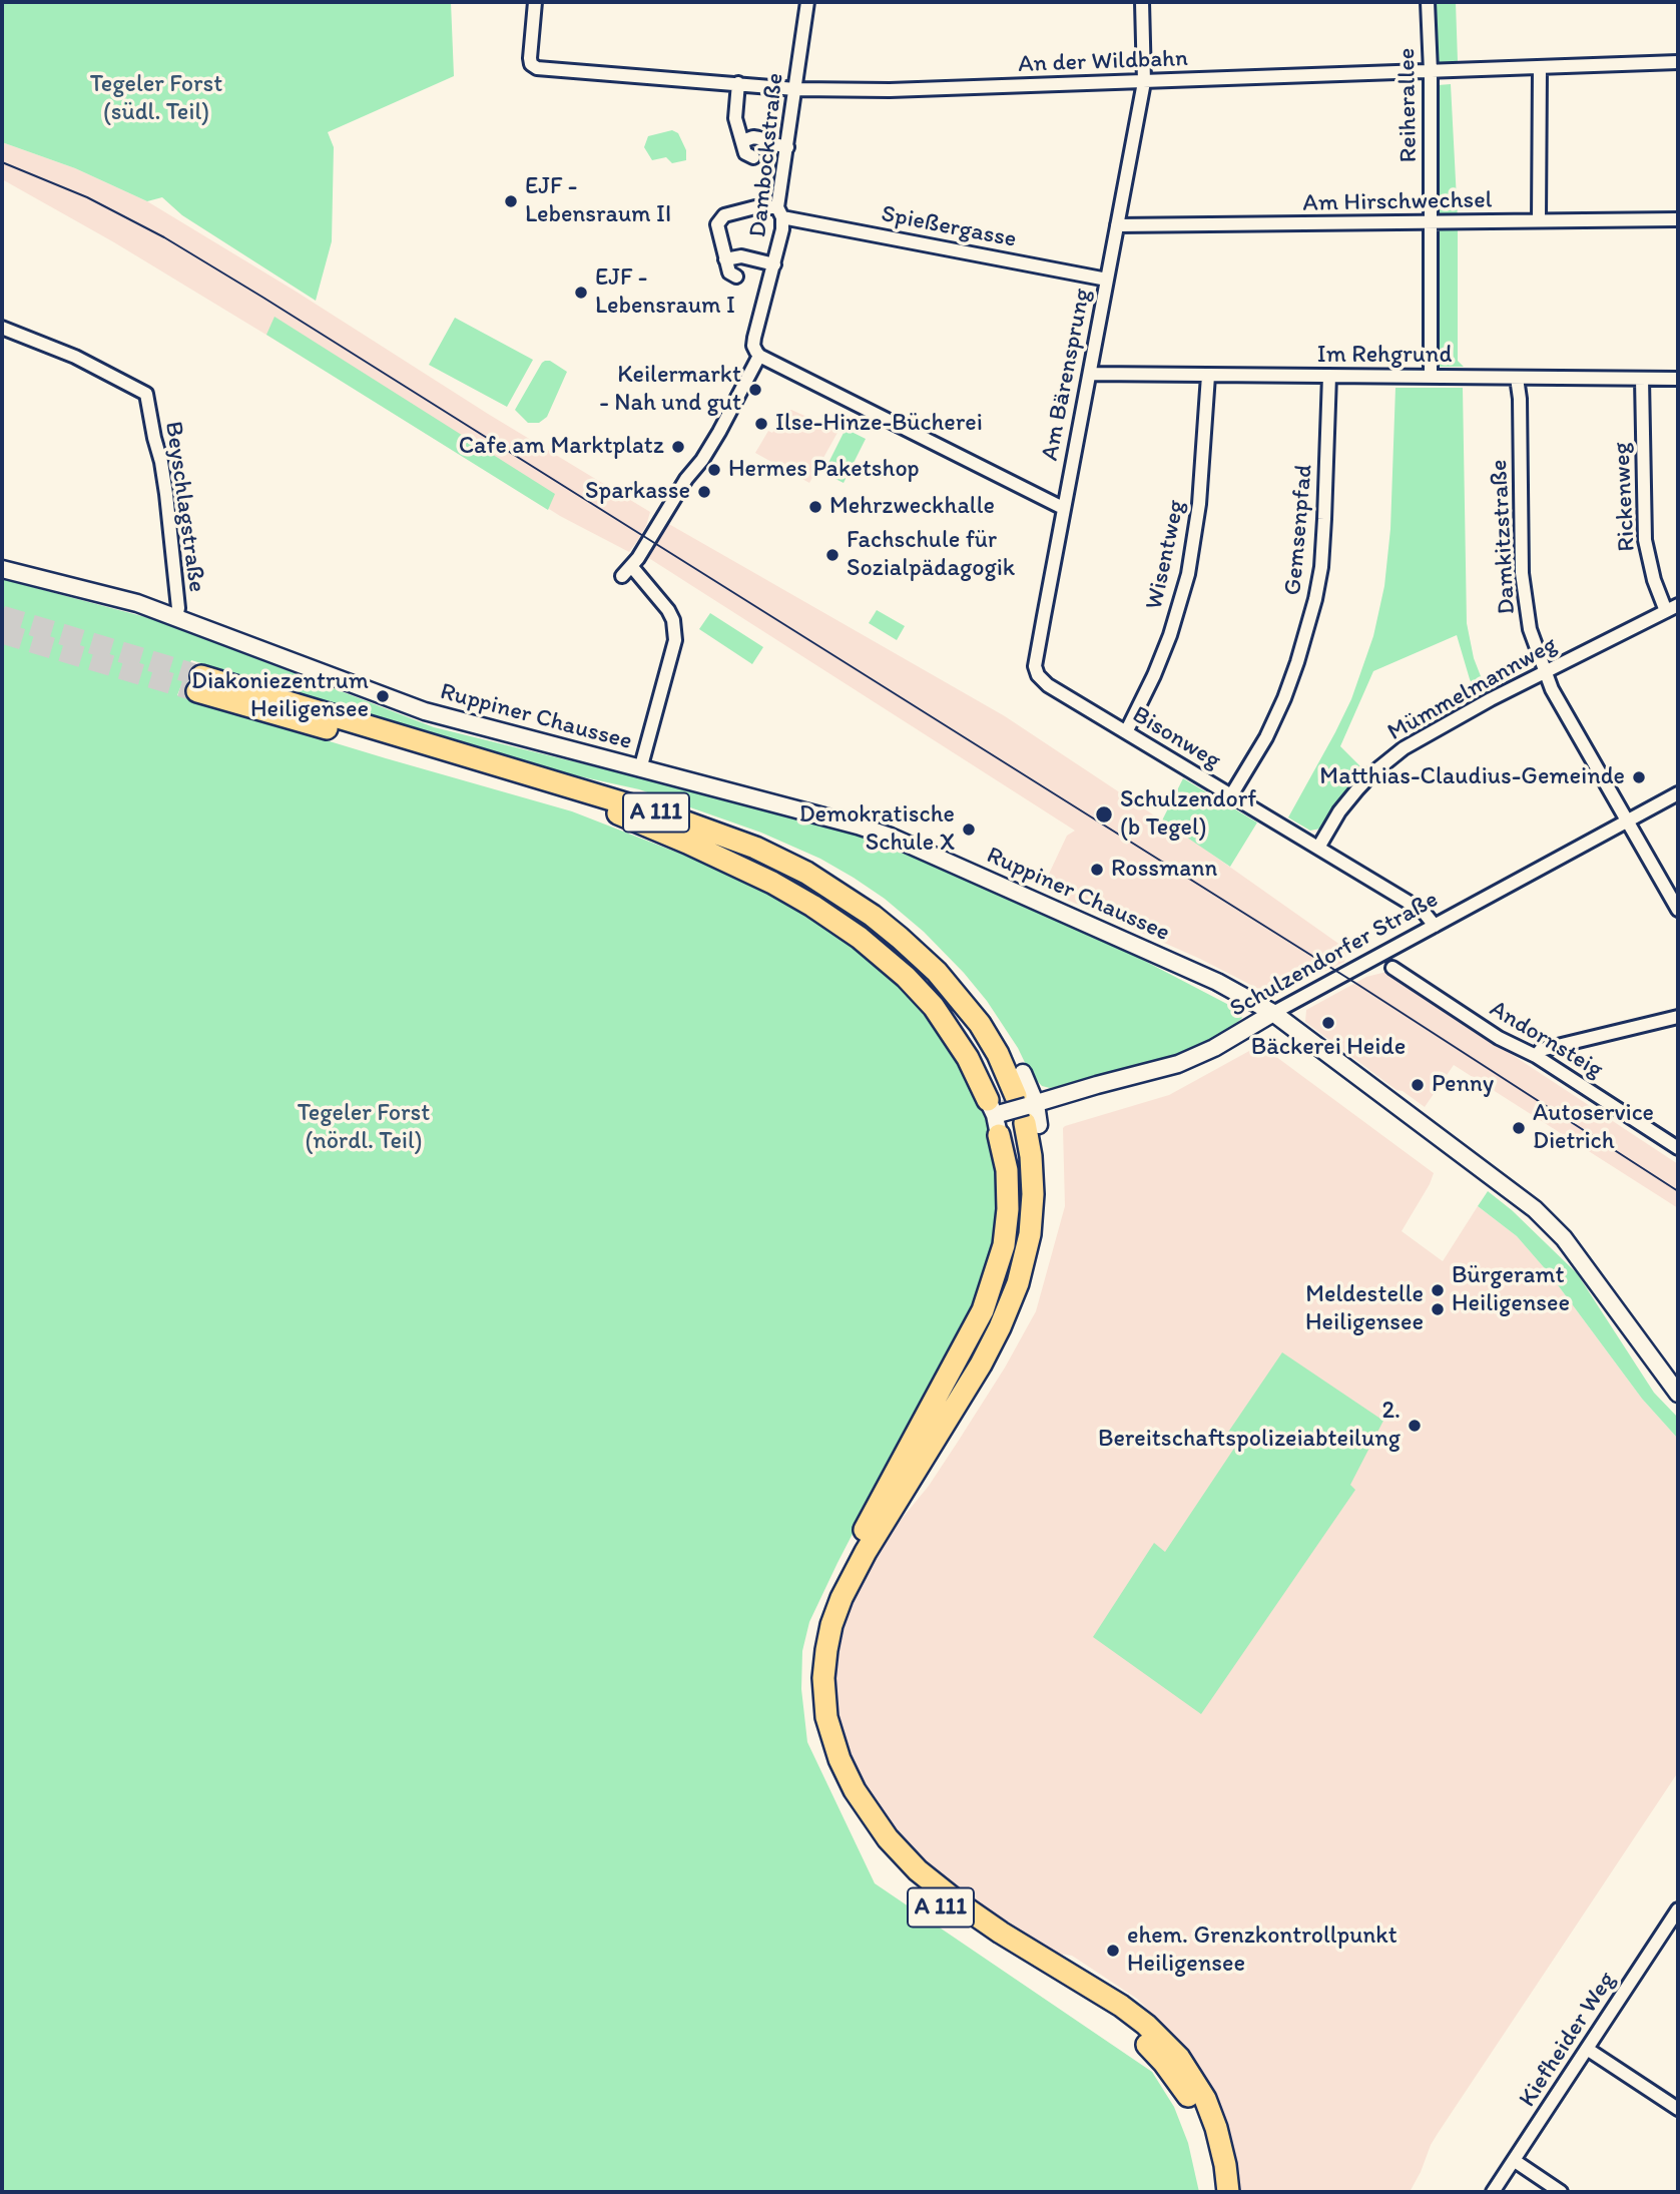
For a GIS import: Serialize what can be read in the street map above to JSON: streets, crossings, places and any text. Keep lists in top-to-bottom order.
{
  "streets": {
    "highway": ["A 111"],
    "street": [
      "An der Wildbahn",
      "Reiherallee",
      "Dambockstraße",
      "Am Hirschwechsel",
      "Spießergasse",
      "Im Rehgrund",
      "Am Bärensprung",
      "Rickenweg",
      "Beyschlagstraße",
      "Gemsenpfad",
      "Damkitzstraße",
      "Wisentweg",
      "Mümmelmannweg",
      "Ruppiner Chaussee",
      "Bisonweg",
      "Schulzendorfer Straße",
      "Andornsteig",
      "Kiefheider Weg"
    ]
  },
  "crossings": [
    ["An der Wildbahn", "Reiherallee"],
    ["An der Wildbahn", "Dambockstraße"],
    ["An der Wildbahn", "Am Bärensprung"],
    ["Reiherallee", "Am Hirschwechsel"],
    ["Reiherallee", "Im Rehgrund"],
    ["Dambockstraße", "Spießergasse"],
    ["Dambockstraße", "Ruppiner Chaussee"],
    ["Am Hirschwechsel", "Am Bärensprung"],
    ["Spießergasse", "Am Bärensprung"],
    ["Im Rehgrund", "Am Bärensprung"],
    ["Im Rehgrund", "Rickenweg"],
    ["Im Rehgrund", "Gemsenpfad"],
    ["Im Rehgrund", "Damkitzstraße"],
    ["Im Rehgrund", "Wisentweg"],
    ["Am Bärensprung", "Bisonweg"],
    ["Rickenweg", "Mümmelmannweg"],
    ["Beyschlagstraße", "Ruppiner Chaussee"],
    ["Gemsenpfad", "Bisonweg"],
    ["Damkitzstraße", "Mümmelmannweg"],
    ["Damkitzstraße", "Schulzendorfer Straße"],
    ["Wisentweg", "Bisonweg"],
    ["Mümmelmannweg", "Bisonweg"],
    ["Ruppiner Chaussee", "Schulzendorfer Straße"],
    ["Bisonweg", "Schulzendorfer Straße"],
    ["A 111", "Schulzendorfer Straße"]
  ],
  "parks": ["Tegeler Forst (südl. Teil)", "Tegeler Forst (nördl. Teil)"],
  "places": [
    "EJF - Lebensraum II",
    "EJF - Lebensraum I",
    "Keilermarkt - Nah und gut",
    "Ilse-Hinze-Bücherei",
    "Cafe am Marktplatz",
    "Hermes Paketshop",
    "Sparkasse",
    "Mehrzweckhalle",
    "Fachschule für Sozialpädagogik",
    "Diakoniezentrum Heiligensee",
    "Matthias-Claudius-Gemeinde",
    "Schulzendorf (b Tegel)",
    "Demokratische Schule X",
    "Rossmann",
    "Bäckerei Heide",
    "Penny",
    "Autoservice Dietrich",
    "Bürgeramt Heiligensee",
    "Meldestelle Heiligensee",
    "2. Bereitschaftspolizeiabteilung",
    "ehem. Grenzkontrollpunkt Heiligensee"
  ]
}
